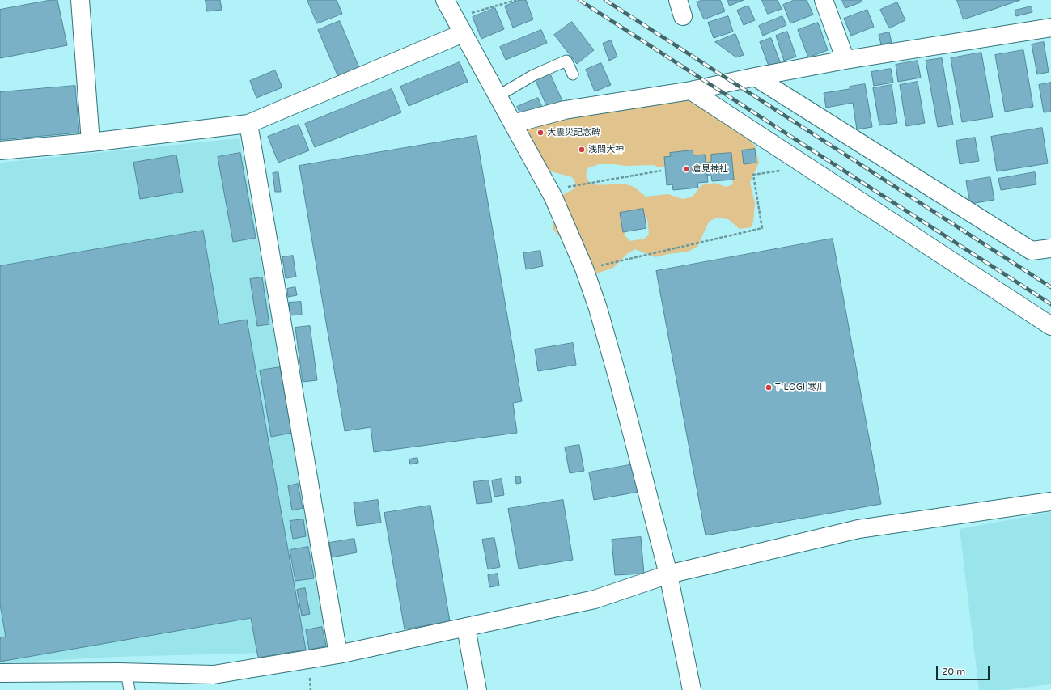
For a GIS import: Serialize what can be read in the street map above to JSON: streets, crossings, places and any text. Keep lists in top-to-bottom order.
{
  "places": [
    "大震災記念碑",
    "浅間大神",
    "倉見神社",
    "T-LOGI 寒川"
  ],
  "scale_bar": "20 m"
}
